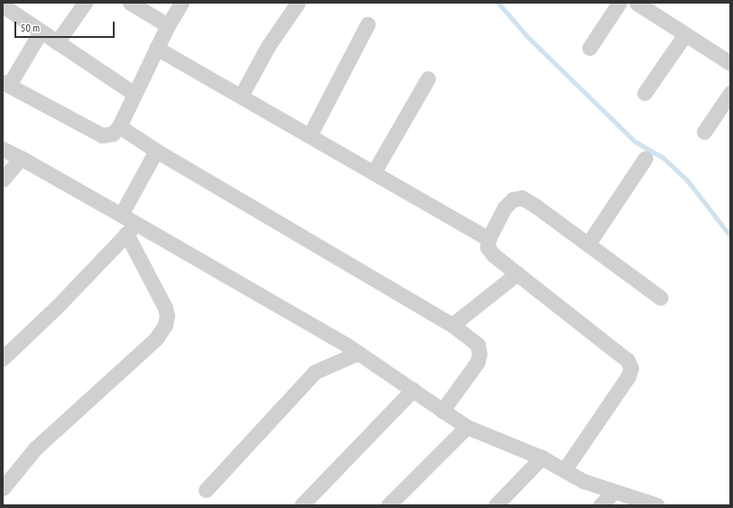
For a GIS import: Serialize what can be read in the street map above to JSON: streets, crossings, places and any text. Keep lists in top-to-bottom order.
{
  "scale_bar": "50 m"
}
